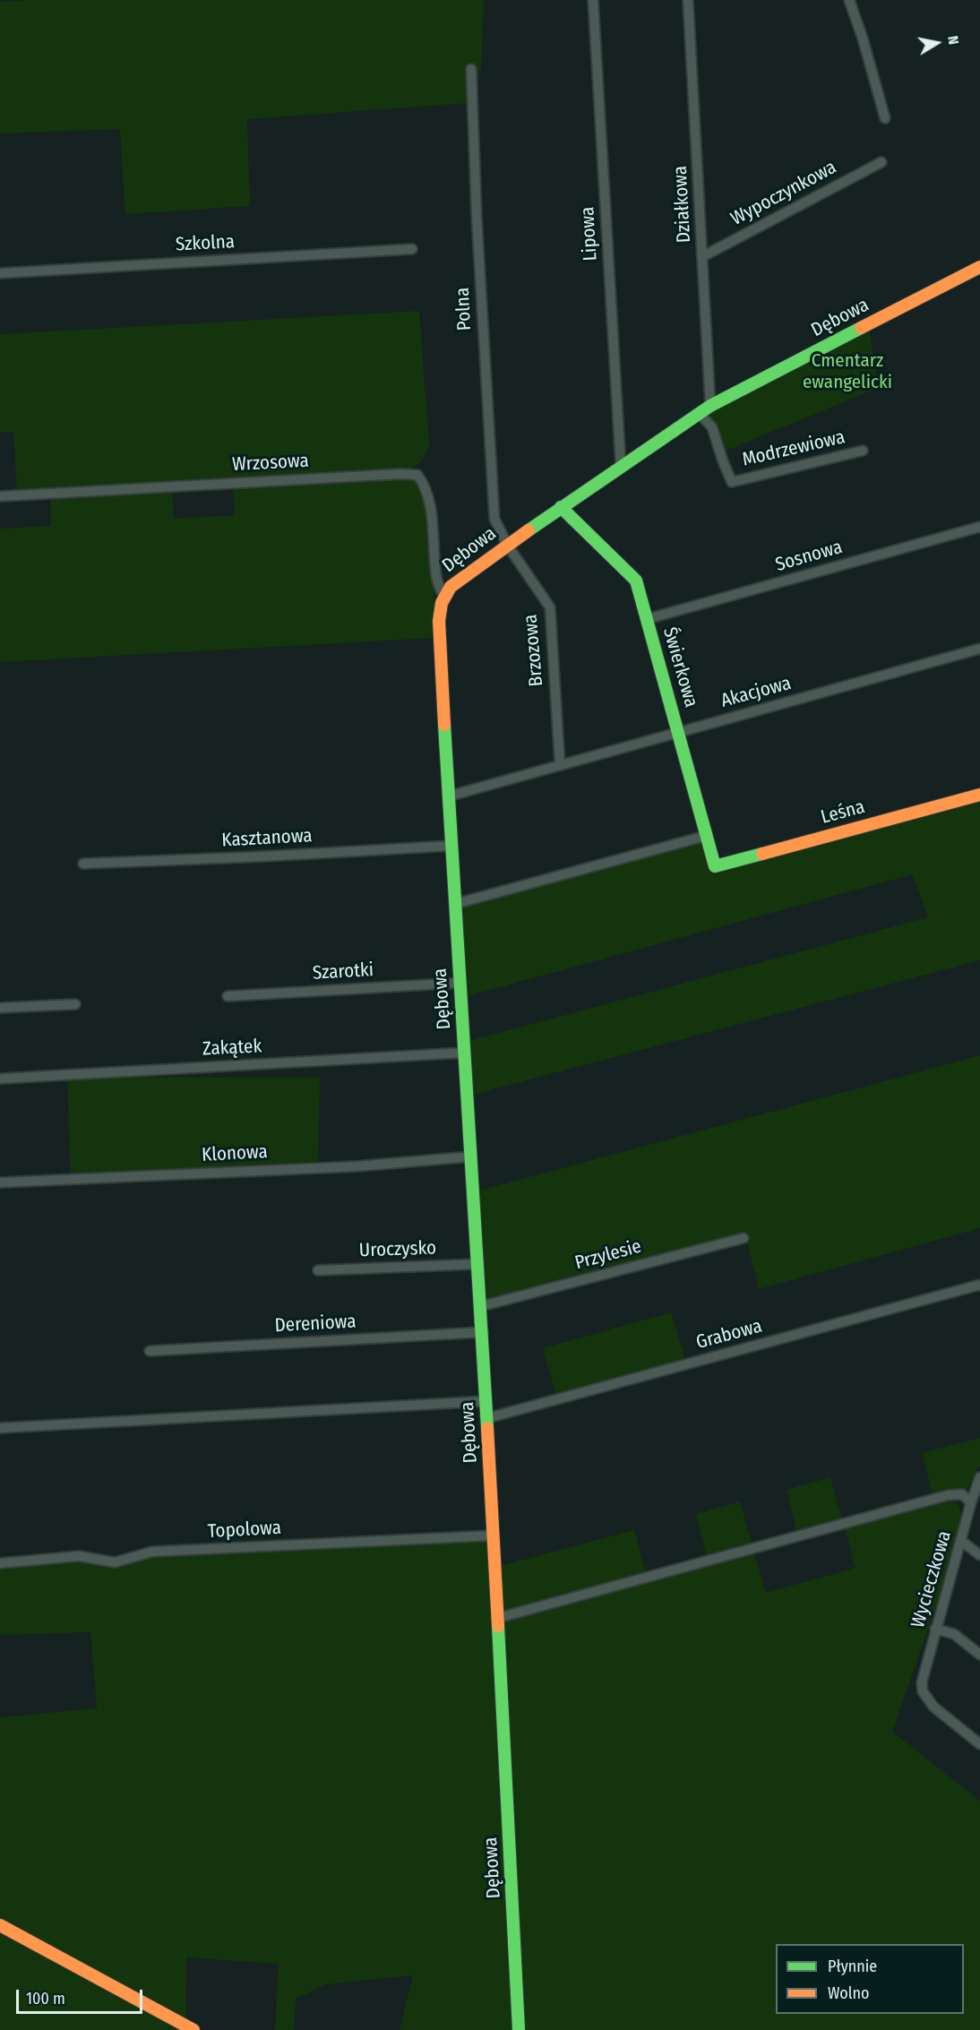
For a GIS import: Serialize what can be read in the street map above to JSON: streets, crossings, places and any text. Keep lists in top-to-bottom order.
{
  "streets": {
    "street": [
      "Wypoczynkowa",
      "Działkowa",
      "Lipowa",
      "Szkolna",
      "Polna",
      "Dębowa",
      "Modrzewiowa",
      "Wrzosowa",
      "Sosnowa",
      "Brzozowa",
      "Świerkowa",
      "Akacjowa",
      "Leśna",
      "Kasztanowa",
      "Szarotki",
      "Zakątek",
      "Klonowa",
      "Uroczysko",
      "Przylesie",
      "Dereniowa",
      "Grabowa",
      "Topolowa",
      "Wycieczkowa"
    ]
  },
  "crossings": [
    ["Wypoczynkowa", "Działkowa"],
    ["Działkowa", "Dębowa"],
    ["Lipowa", "Dębowa"],
    ["Polna", "Dębowa"],
    ["Polna", "Brzozowa"],
    ["Dębowa", "Modrzewiowa"],
    ["Dębowa", "Wrzosowa"],
    ["Dębowa", "Brzozowa"],
    ["Dębowa", "Świerkowa"],
    ["Dębowa", "Akacjowa"],
    ["Dębowa", "Kasztanowa"],
    ["Dębowa", "Szarotki"],
    ["Dębowa", "Zakątek"],
    ["Dębowa", "Klonowa"],
    ["Dębowa", "Uroczysko"],
    ["Dębowa", "Przylesie"],
    ["Dębowa", "Dereniowa"],
    ["Dębowa", "Grabowa"],
    ["Dębowa", "Topolowa"],
    ["Sosnowa", "Świerkowa"],
    ["Brzozowa", "Akacjowa"],
    ["Świerkowa", "Akacjowa"],
    ["Świerkowa", "Leśna"]
  ],
  "parks": ["Cmentarz ewangelicki"],
  "legend": ["Płynnie", "Wolno"],
  "scale_bar": "100 m",
  "north": "right"
}
